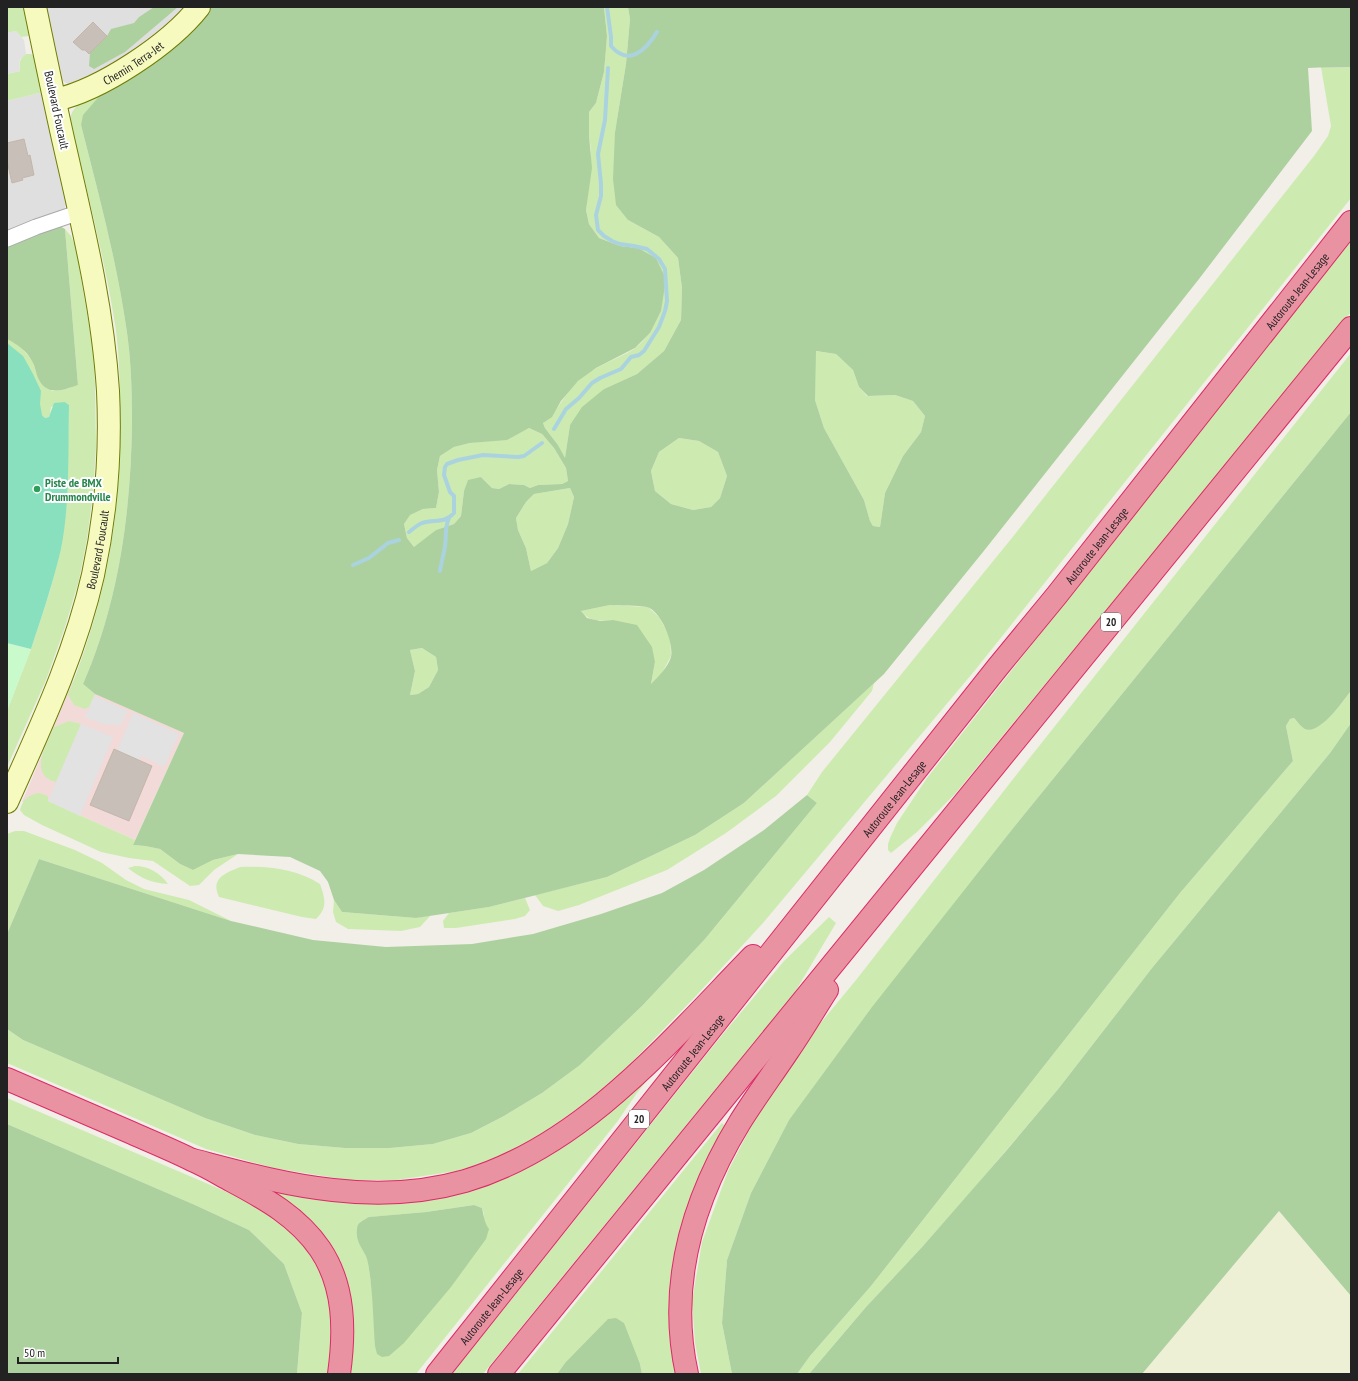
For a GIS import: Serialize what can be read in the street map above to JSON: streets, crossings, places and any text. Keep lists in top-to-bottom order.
{
  "streets": {
    "highway": ["Autoroute Jean-Lesage", "20"],
    "street": ["Chemin Terra-Jet", "Boulevard Foucault"]
  },
  "crossings": [
    ["Chemin Terra-Jet", "Boulevard Foucault"]
  ],
  "places": ["Piste de BMX Drummondville"],
  "scale_bar": "50 m"
}
